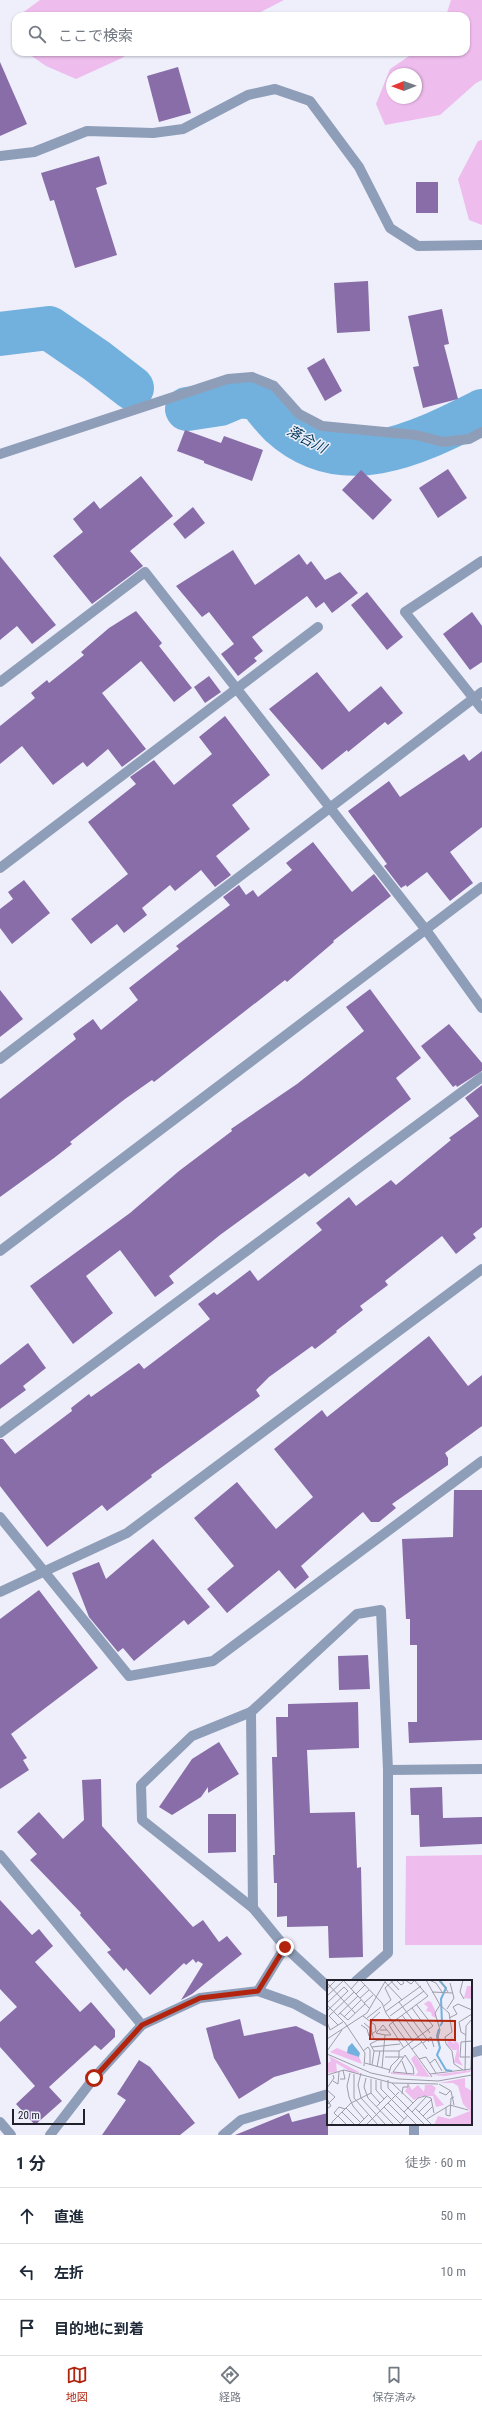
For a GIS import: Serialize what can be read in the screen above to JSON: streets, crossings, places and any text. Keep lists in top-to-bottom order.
{
  "water": ["落合川"],
  "scale_bar": "20 m",
  "north": "left",
  "page": {
    "search": "ここで検索",
    "scale": "20 m",
    "heading": ["1 分", "徒歩 · 60 m"],
    "list": [
      ["直進", "50 m"],
      ["左折", "10 m"],
      "目的地に到着"
    ],
    "nav": ["地図", "経路", "保存済み"]
  }
}
